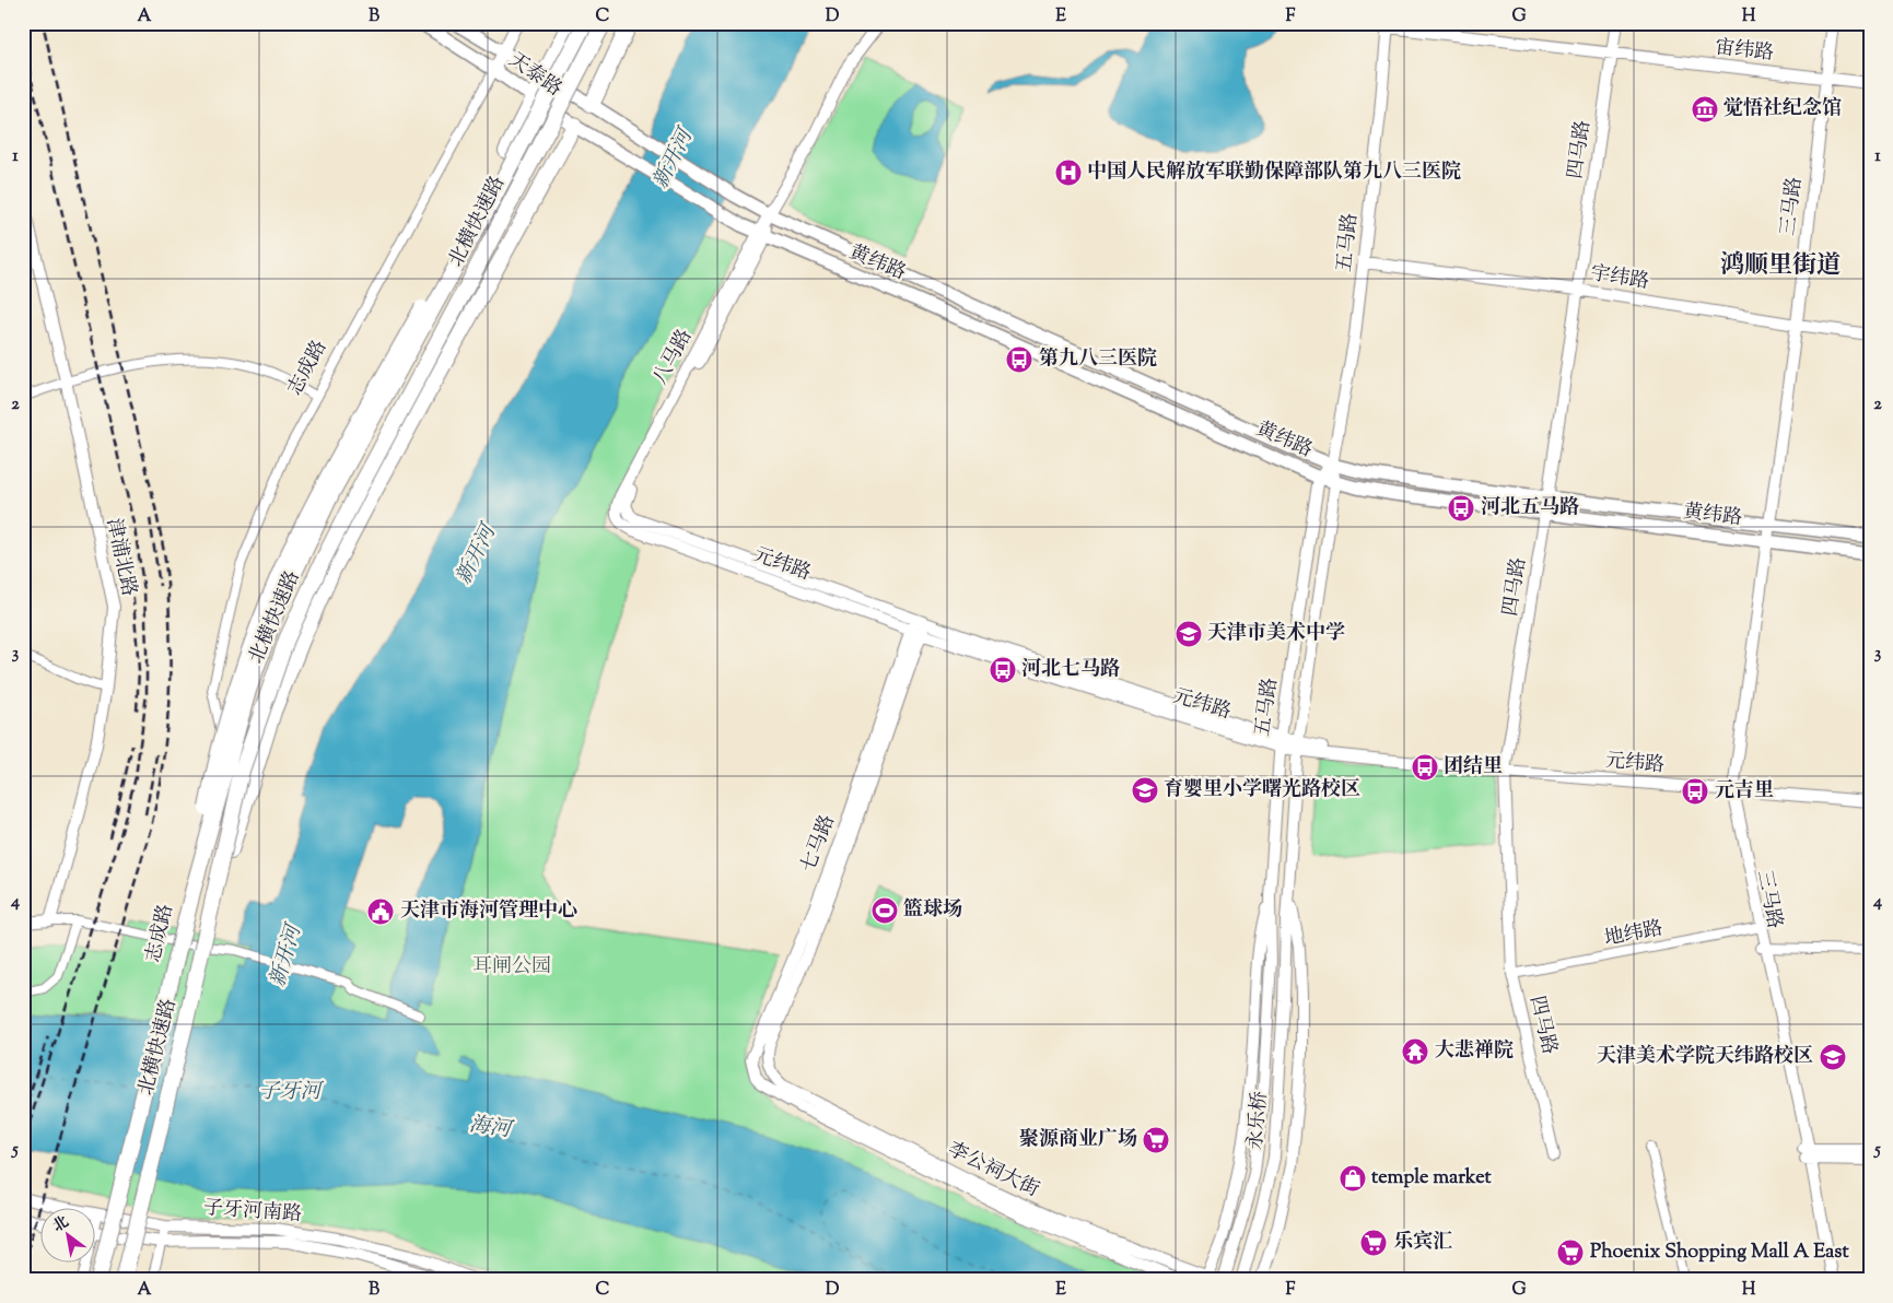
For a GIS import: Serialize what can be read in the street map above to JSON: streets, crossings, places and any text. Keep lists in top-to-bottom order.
{
  "streets": {
    "highway": ["北横快速路", "志成路"],
    "main road": ["天泰路", "黄纬路"],
    "street": [
      "宙纬路",
      "四马路",
      "三马路",
      "五马路",
      "宇纬路",
      "八马路",
      "津浦北路",
      "元纬路",
      "七马路",
      "地纬路",
      "永乐桥",
      "李公祠大街",
      "子牙河南路"
    ]
  },
  "crossings": [
    ["宙纬路", "四马路"],
    ["宙纬路", "三马路"],
    ["宙纬路", "五马路"],
    ["天泰路", "黄纬路"],
    ["天泰路", "志成路"],
    ["四马路", "黄纬路"],
    ["四马路", "宇纬路"],
    ["四马路", "元纬路"],
    ["四马路", "地纬路"],
    ["三马路", "黄纬路"],
    ["三马路", "宇纬路"],
    ["三马路", "元纬路"],
    ["三马路", "地纬路"],
    ["北横快速路", "志成路"],
    ["五马路", "黄纬路"],
    ["五马路", "宇纬路"],
    ["五马路", "元纬路"],
    ["五马路", "永乐桥"],
    ["黄纬路", "八马路"],
    ["八马路", "元纬路"],
    ["元纬路", "七马路"],
    ["七马路", "李公祠大街"]
  ],
  "districts": ["鸿顺里街道"],
  "water": ["新开河", "子牙河", "海河"],
  "parks": ["耳闸公园"],
  "places": {
    "museum": ["觉悟社纪念馆"],
    "hospital": ["中国人民解放军联勤保障部队第九八三医院"],
    "bus stop": [
      "第九八三医院",
      "河北五马路",
      "河北七马路",
      "团结里",
      "元吉里"
    ],
    "school or university": ["天津市美术中学", "育婴里小学曙光路校区", "天津美术学院天纬路校区"],
    "sports": ["篮球场"],
    "public building": ["天津市海河管理中心"],
    "temple": ["大悲禅院"],
    "supermarket": ["聚源商业广场", "乐宾汇", "Phoenix Shopping Mall A East"],
    "shop": ["temple market"]
  },
  "north": "top left",
  "grid": {
    "columns": [
      "A",
      "B",
      "C",
      "D",
      "E",
      "F",
      "G",
      "H"
    ],
    "rows": [
      "1",
      "2",
      "3",
      "4",
      "5"
    ]
  }
}
